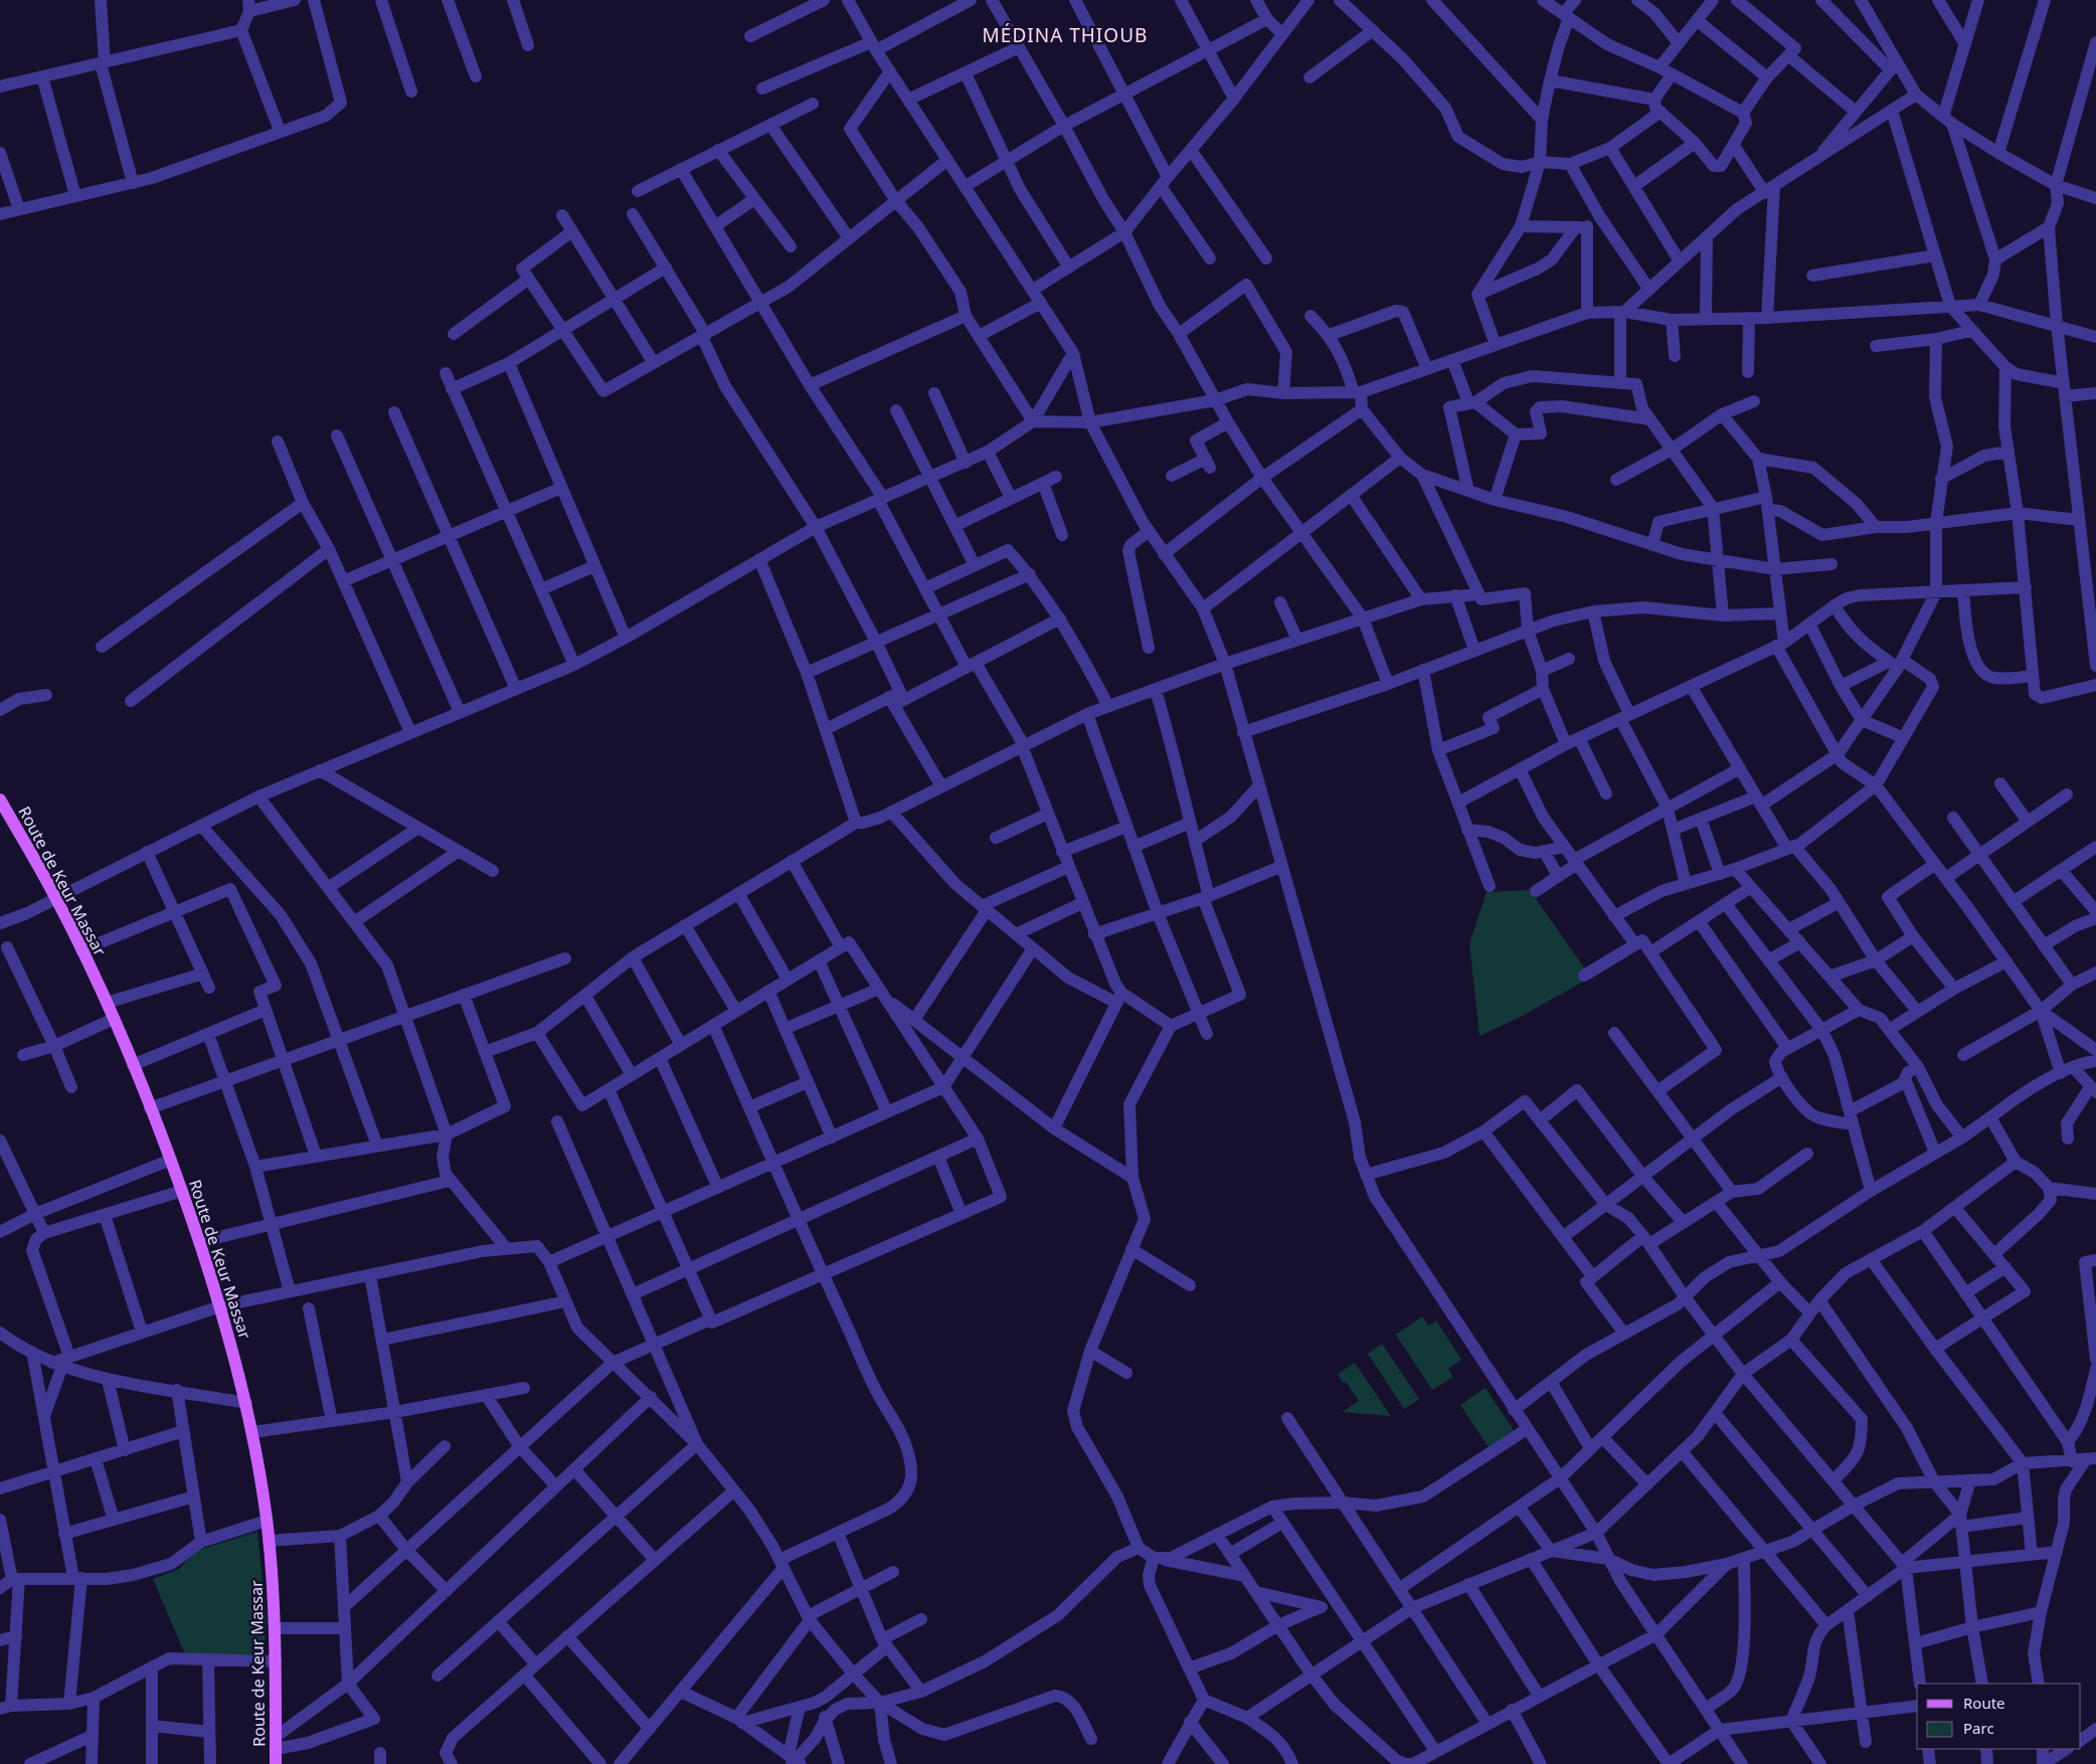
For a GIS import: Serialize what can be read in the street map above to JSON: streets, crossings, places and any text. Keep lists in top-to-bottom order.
{
  "streets": {
    "main road": ["Route de Keur Massar"]
  },
  "districts": ["MÉDINA THIOUB"],
  "legend": ["Route", "Parc"]
}
